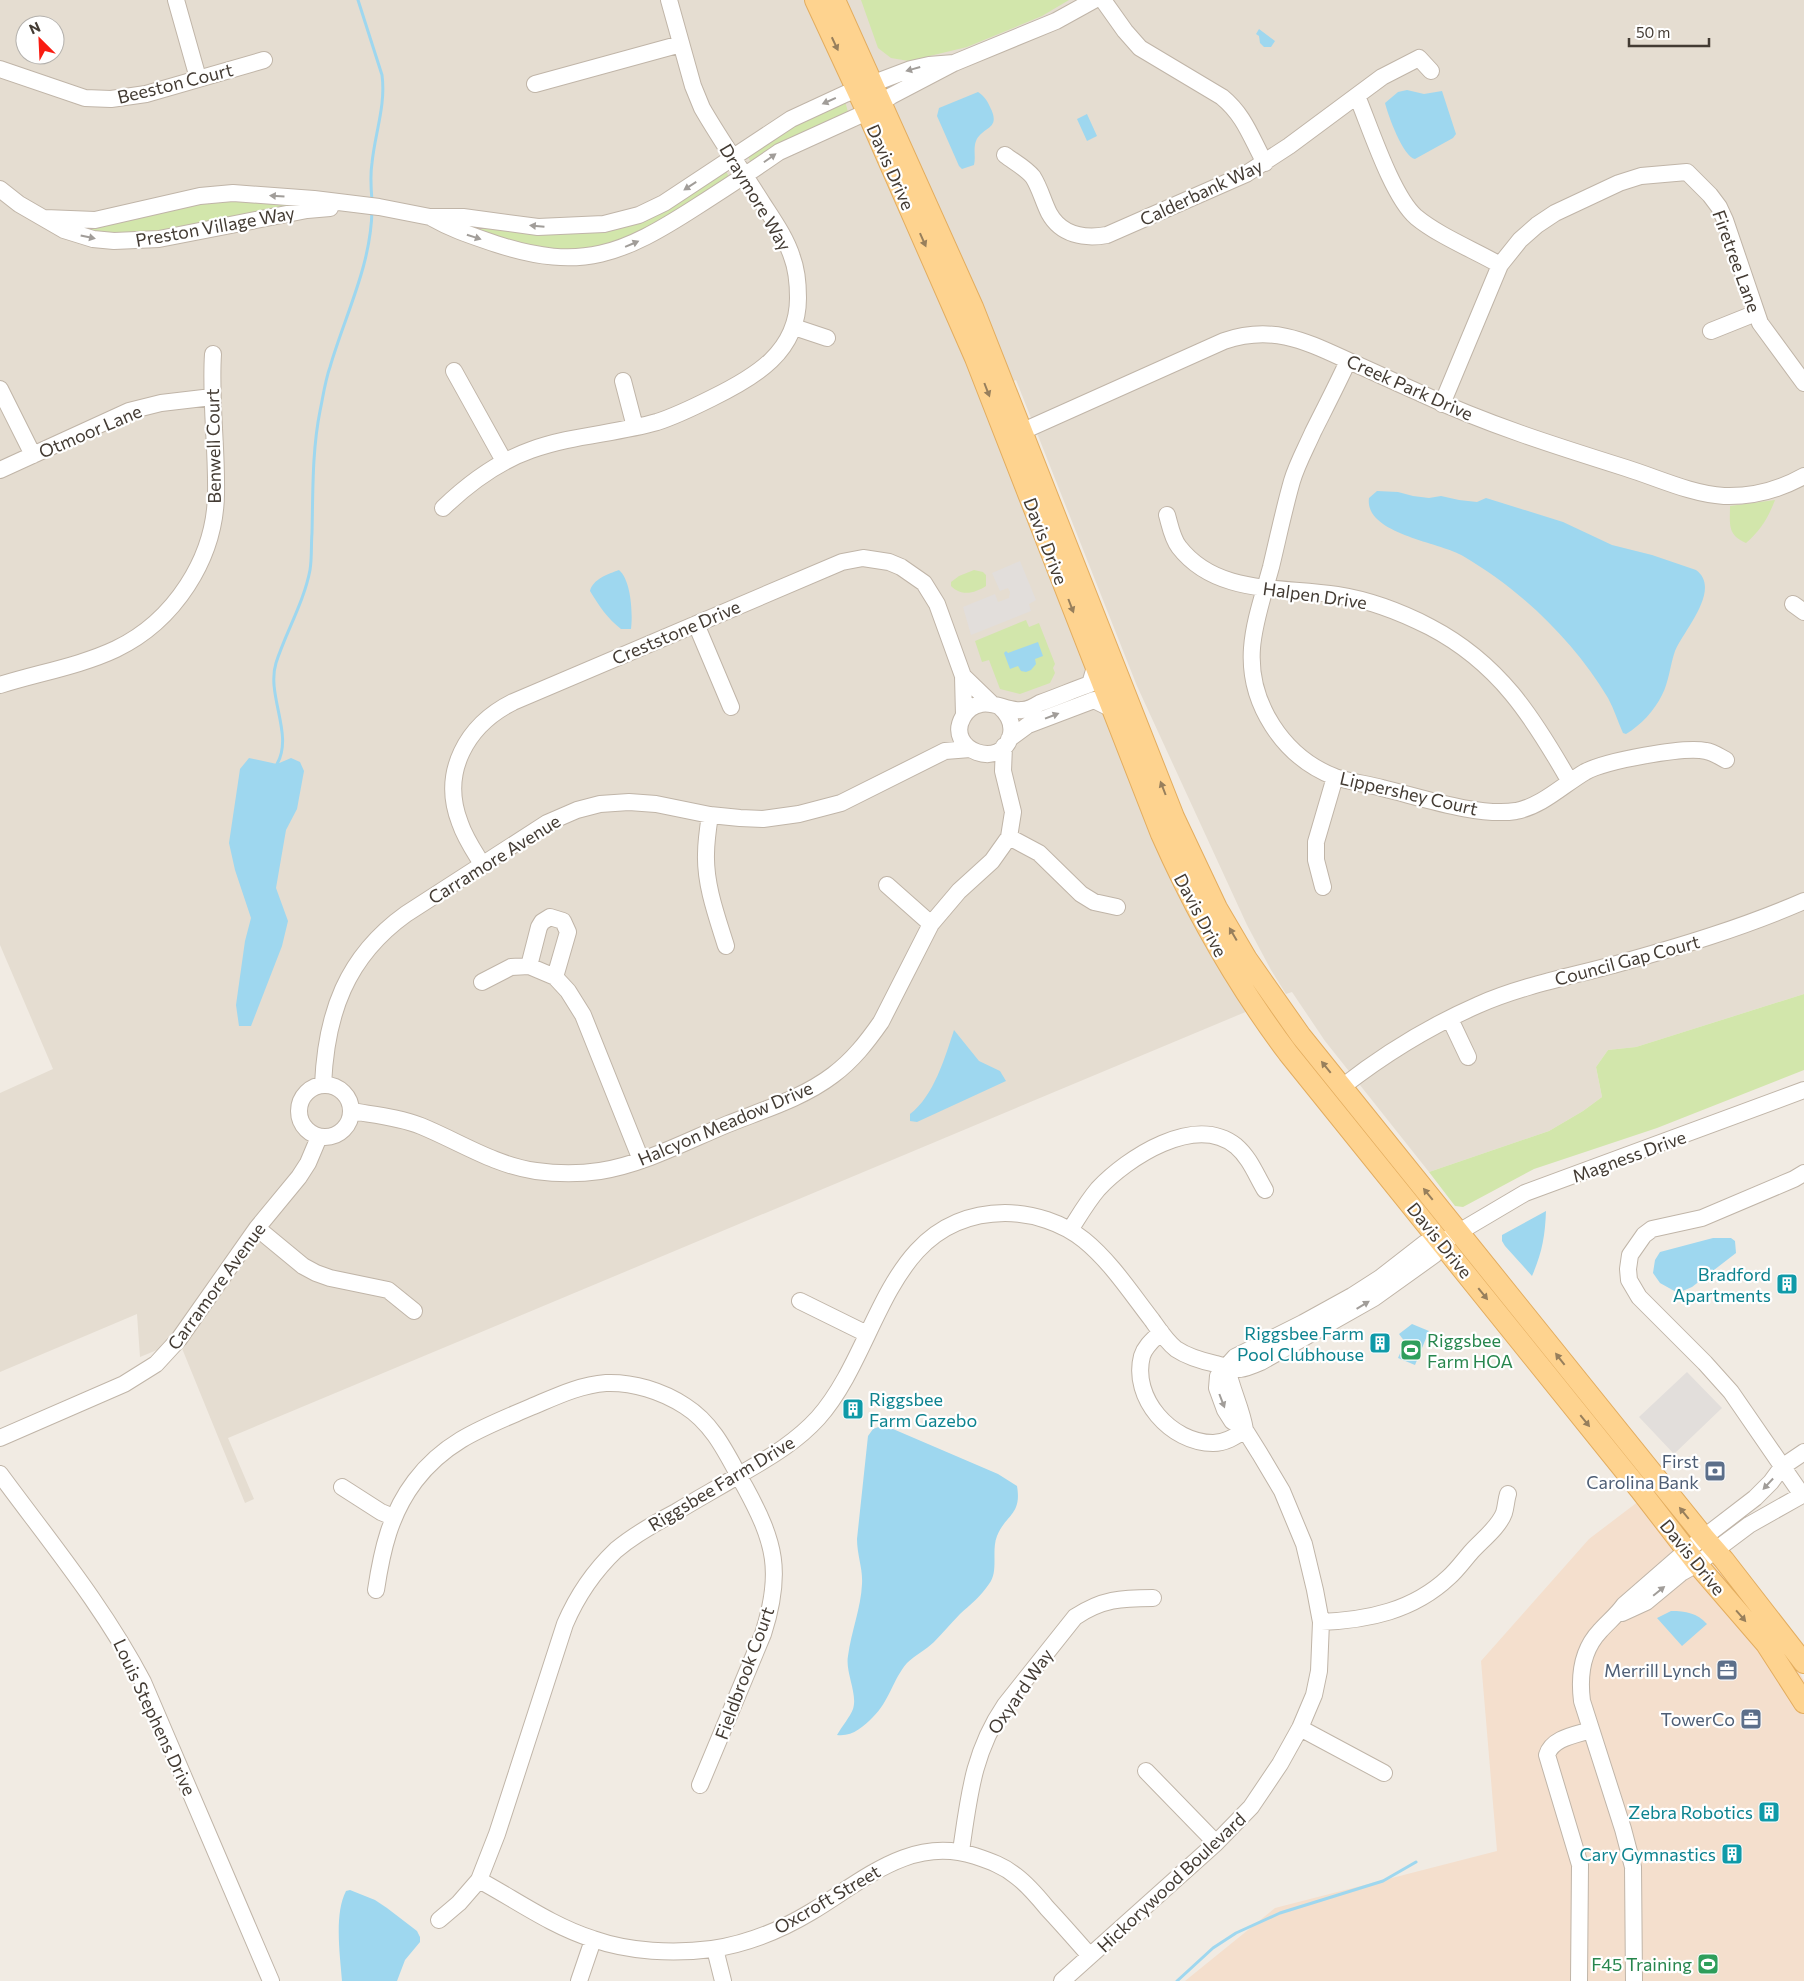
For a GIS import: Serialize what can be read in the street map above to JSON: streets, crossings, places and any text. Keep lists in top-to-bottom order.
{
  "streets": {
    "main road": ["Davis Drive"],
    "street": [
      "Beeston Court",
      "Calderbank Way",
      "Draymore Way",
      "Preston Village Way",
      "Firetree Lane",
      "Creek Park Drive",
      "Otmoor Lane",
      "Benwell Court",
      "Halpen Drive",
      "Creststone Drive",
      "Lippershey Court",
      "Carramore Avenue",
      "Council Gap Court",
      "Halcyon Meadow Drive",
      "Magness Drive",
      "Riggsbee Farm Drive",
      "Fieldbrook Court",
      "Oxyard Way",
      "Louis Stephens Drive",
      "Hickorywood Boulevard",
      "Oxcroft Street"
    ]
  },
  "crossings": [
    ["Davis Drive", "Preston Village Way"],
    ["Davis Drive", "Creek Park Drive"],
    ["Davis Drive", "Carramore Avenue"],
    ["Davis Drive", "Council Gap Court"],
    ["Davis Drive", "Magness Drive"],
    ["Davis Drive", "Riggsbee Farm Drive"],
    ["Draymore Way", "Preston Village Way"],
    ["Firetree Lane", "Creek Park Drive"],
    ["Creek Park Drive", "Lippershey Court"],
    ["Otmoor Lane", "Benwell Court"],
    ["Halpen Drive", "Lippershey Court"],
    ["Creststone Drive", "Carramore Avenue"],
    ["Creststone Drive", "Halcyon Meadow Drive"],
    ["Carramore Avenue", "Halcyon Meadow Drive"],
    ["Magness Drive", "Riggsbee Farm Drive"],
    ["Riggsbee Farm Drive", "Fieldbrook Court"],
    ["Riggsbee Farm Drive", "Hickorywood Boulevard"],
    ["Riggsbee Farm Drive", "Oxcroft Street"],
    ["Oxyard Way", "Oxcroft Street"],
    ["Hickorywood Boulevard", "Oxcroft Street"]
  ],
  "places": {
    "building": [
      "Bradford Apartments",
      "Riggsbee Farm Pool Clubhouse",
      "Riggsbee Farm Gazebo",
      "Zebra Robotics",
      "Cary Gymnastics"
    ],
    "sports": ["Riggsbee Farm HOA", "F45 Training"],
    "bank": ["First Carolina Bank"],
    "office": ["Merrill Lynch", "TowerCo"]
  },
  "scale_bar": "50 m",
  "north": "top left"
}
